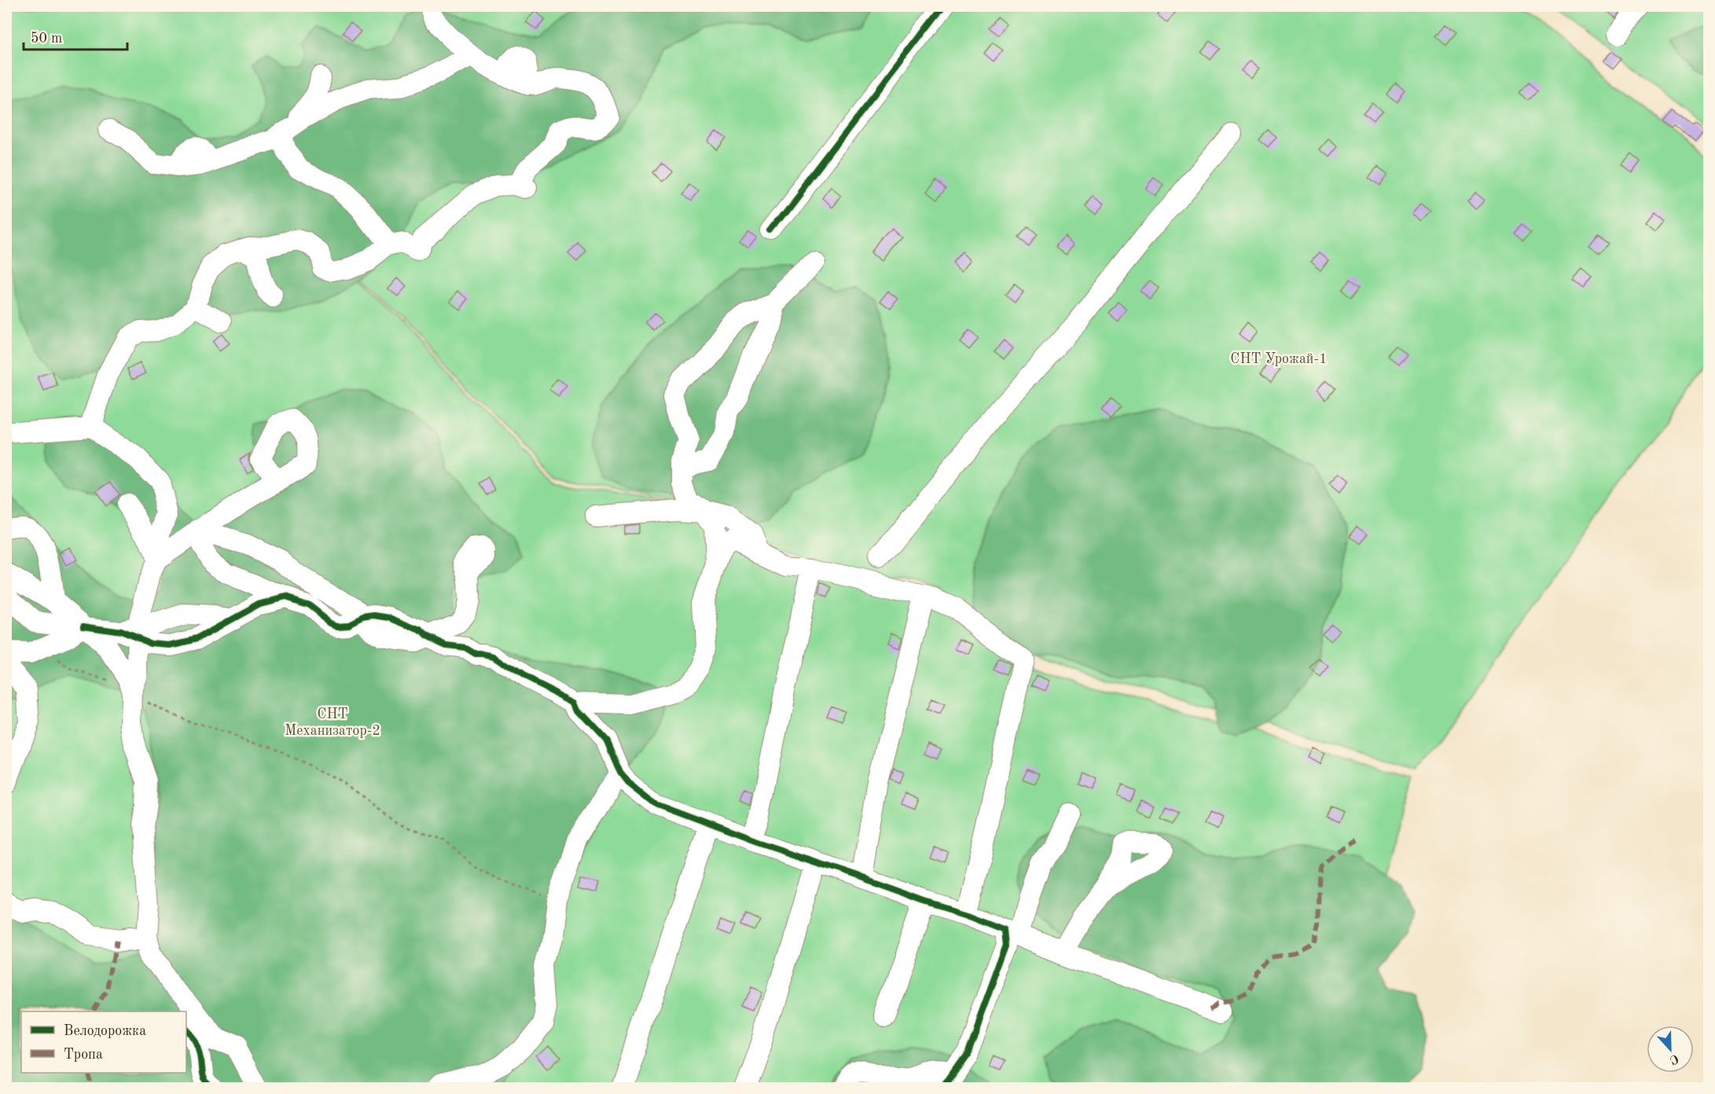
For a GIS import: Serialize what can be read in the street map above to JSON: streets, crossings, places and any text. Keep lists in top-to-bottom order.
{
  "parks": ["СНТ Урожай-1", "СНТ Механизатор-2"],
  "legend": ["Велодорожка", "Тропа"],
  "scale_bar": "50 m",
  "north": "bottom"
}
